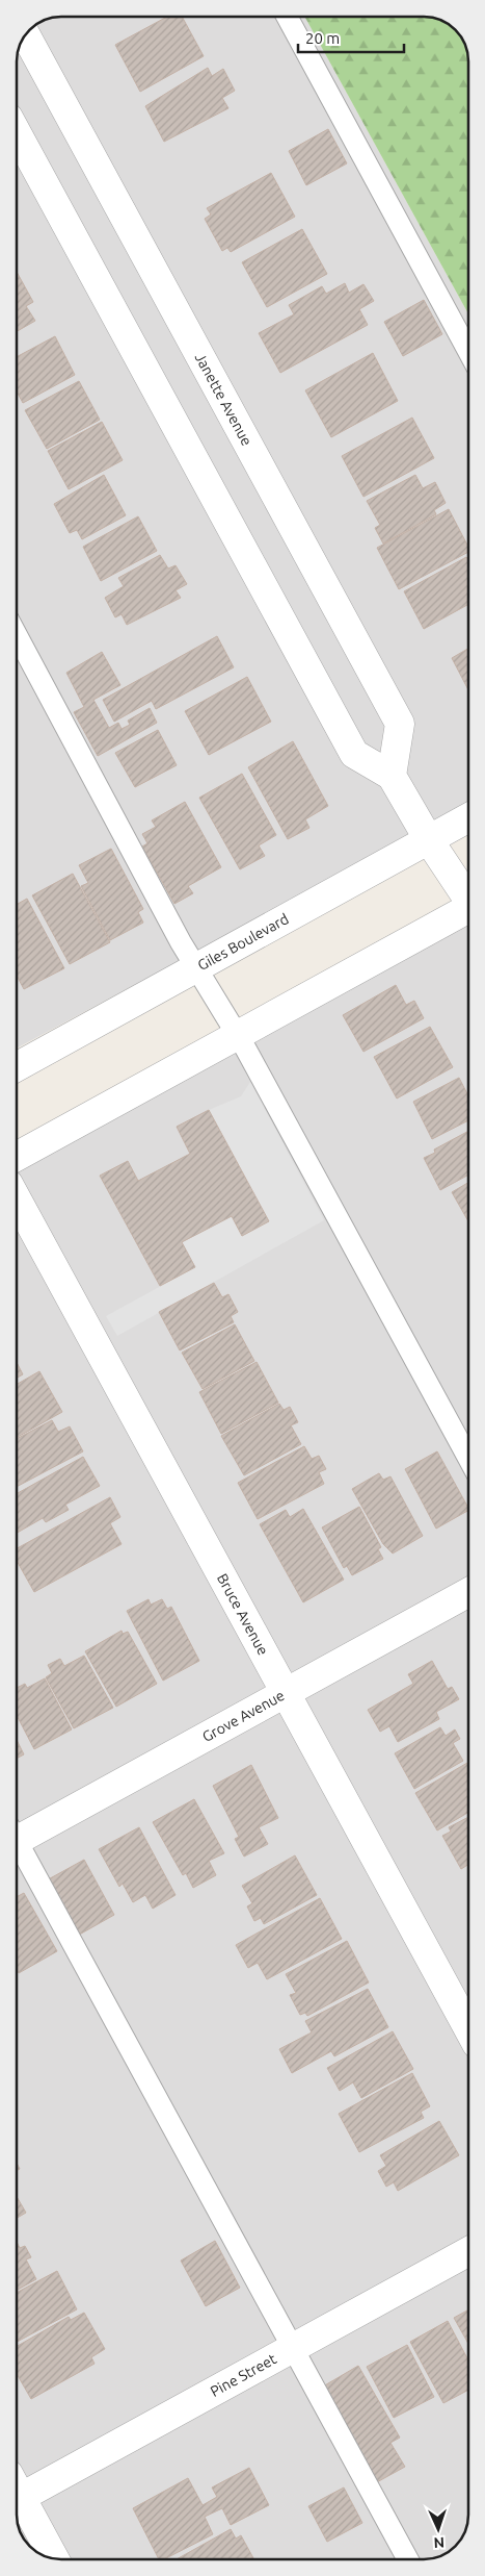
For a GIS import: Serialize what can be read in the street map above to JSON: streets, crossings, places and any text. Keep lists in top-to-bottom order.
{
  "streets": {
    "street": [
      "Janette Avenue",
      "Giles Boulevard",
      "Bruce Avenue",
      "Grove Avenue",
      "Pine Street"
    ]
  },
  "crossings": [
    ["Bruce Avenue", "Grove Avenue"]
  ],
  "scale_bar": "20 m",
  "north": "bottom"
}
